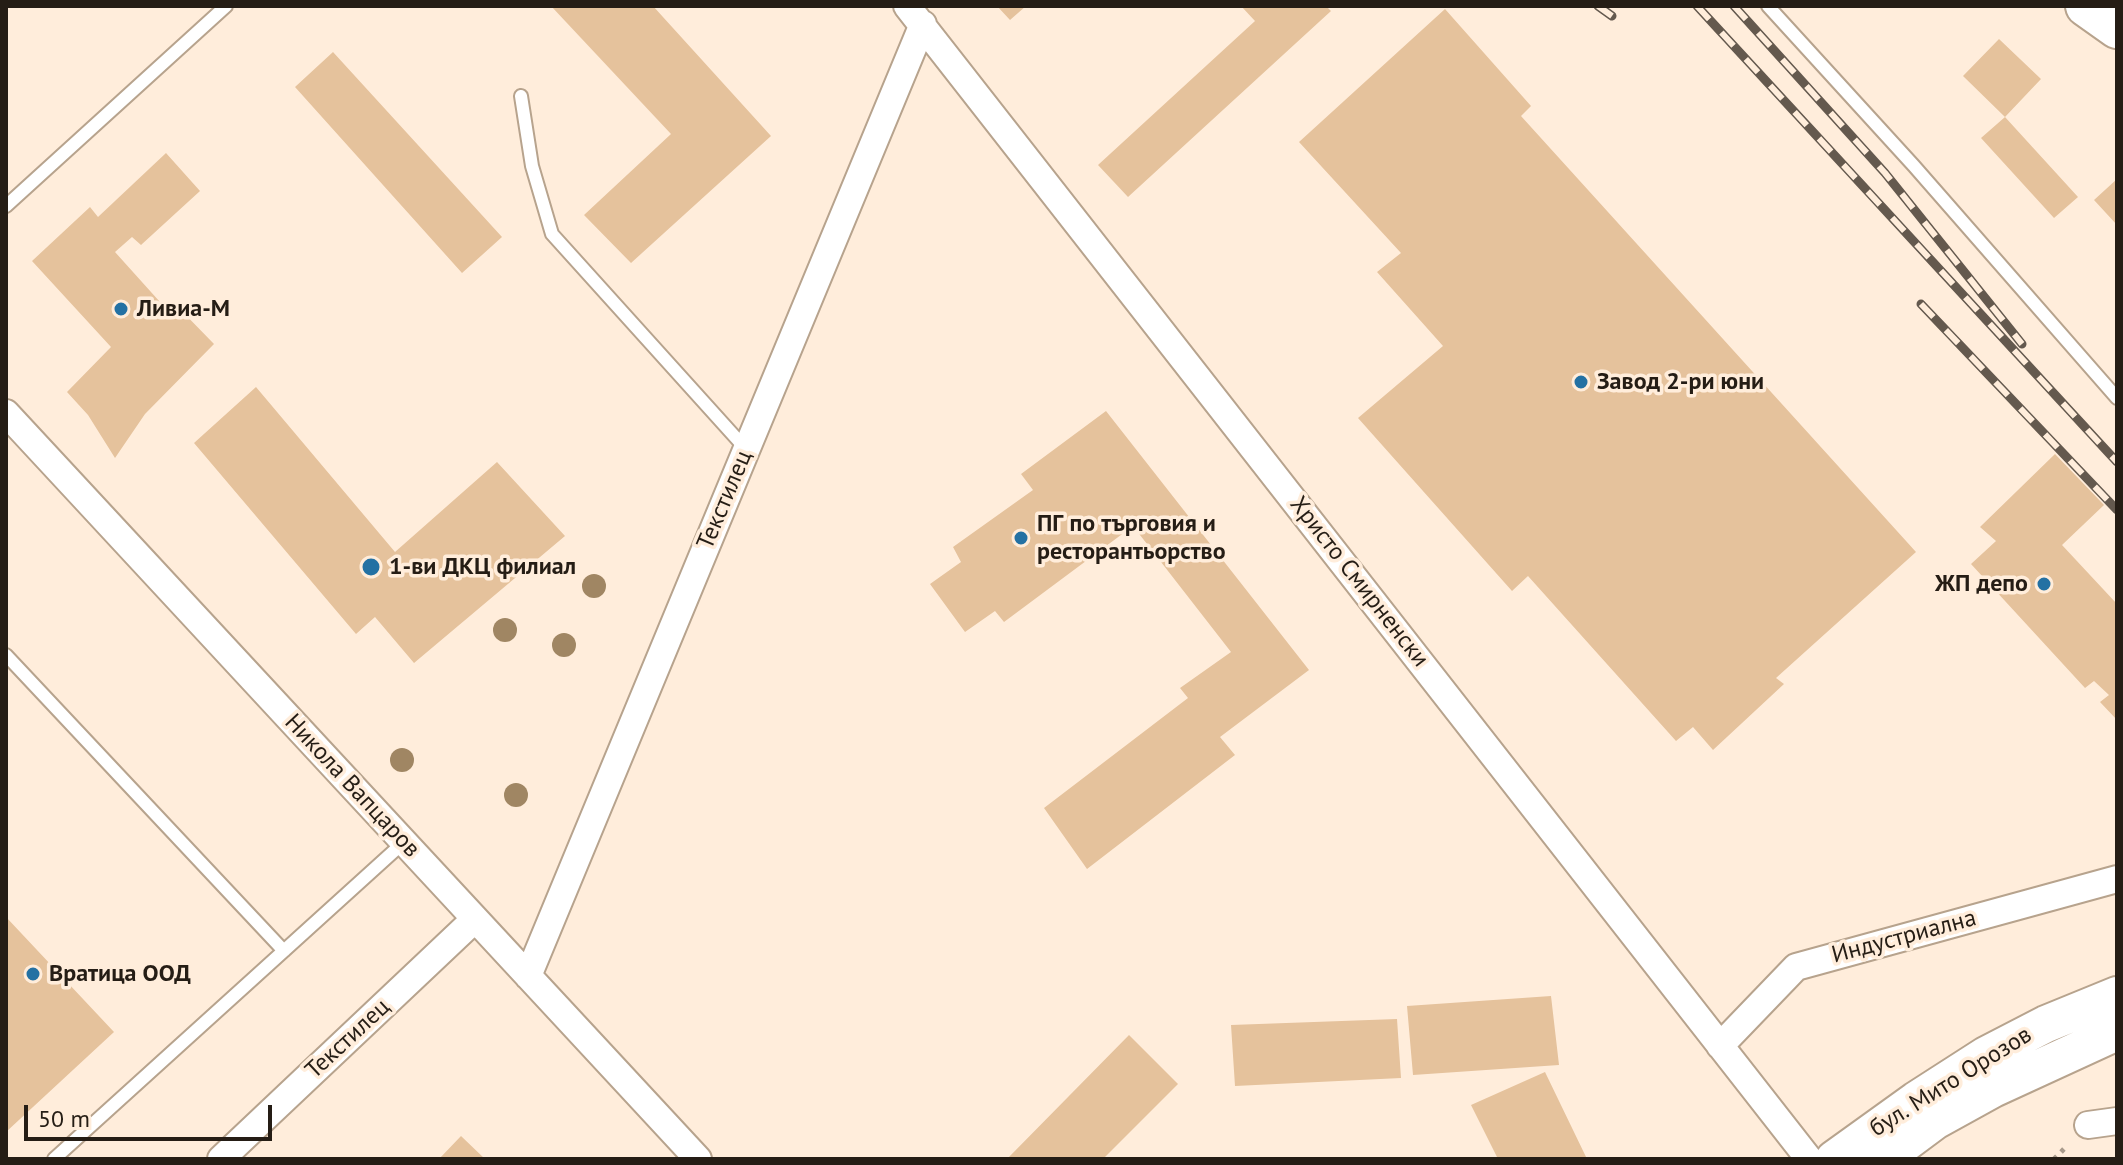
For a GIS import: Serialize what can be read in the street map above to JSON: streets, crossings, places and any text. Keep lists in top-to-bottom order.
{
  "streets": {
    "main road": ["бул. Мито Орозов"],
    "street": [
      "Текстилец",
      "Христо Смирненски",
      "Никола Вапцаров",
      "Индустриална"
    ]
  },
  "crossings": [
    ["Текстилец", "Христо Смирненски"],
    ["Текстилец", "Никола Вапцаров"],
    ["Христо Смирненски", "Индустриална"]
  ],
  "places": [
    "Ливиа-М",
    "Завод 2-ри юни",
    "ПГ по търговия и ресторантьорство",
    "1-ви ДКЦ филиал",
    "ЖП депо",
    "Вратица ООД"
  ],
  "scale_bar": "50 m"
}
